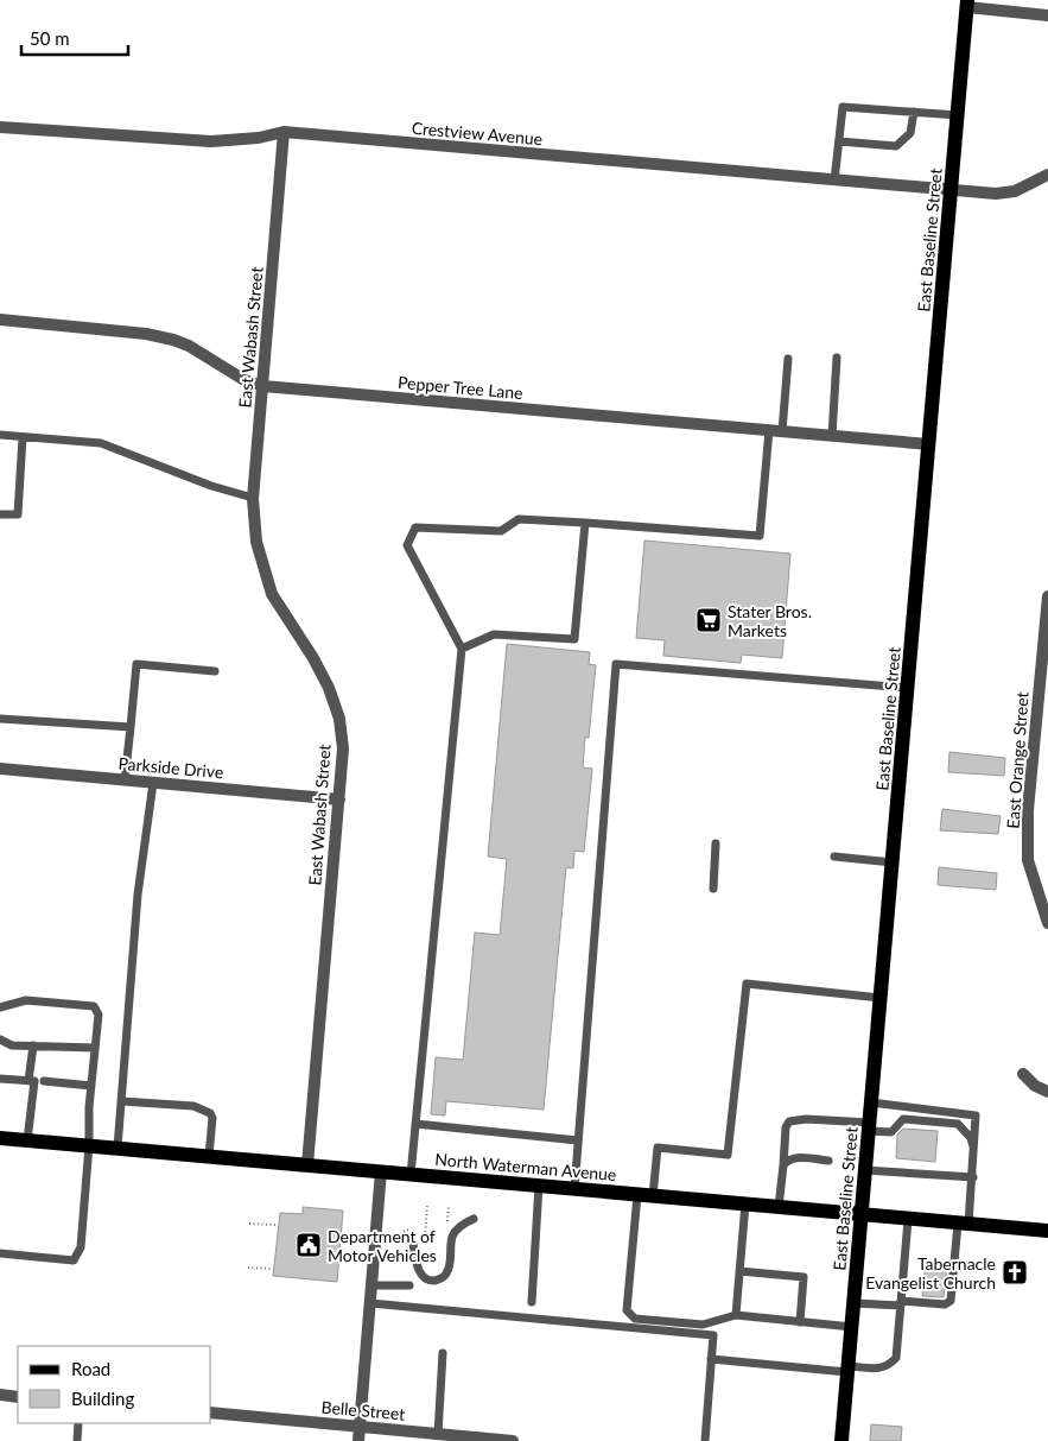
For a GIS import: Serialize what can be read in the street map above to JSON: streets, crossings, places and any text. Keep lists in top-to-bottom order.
{
  "streets": {
    "main road": ["East Baseline Street", "North Waterman Avenue"],
    "street": [
      "Crestview Avenue",
      "East Wabash Street",
      "Pepper Tree Lane",
      "East Orange Street",
      "Parkside Drive",
      "Belle Street"
    ]
  },
  "crossings": [
    ["Crestview Avenue", "East Baseline Street"],
    ["Crestview Avenue", "East Wabash Street"],
    ["East Baseline Street", "Pepper Tree Lane"],
    ["East Baseline Street", "North Waterman Avenue"],
    ["East Wabash Street", "Pepper Tree Lane"],
    ["East Wabash Street", "Parkside Drive"],
    ["East Wabash Street", "North Waterman Avenue"]
  ],
  "places": {
    "supermarket": ["Stater Bros. Markets"],
    "public building": ["Department of Motor Vehicles"],
    "church": ["Tabernacle Evangelist Church"]
  },
  "legend": ["Road", "Building"],
  "scale_bar": "50 m"
}
